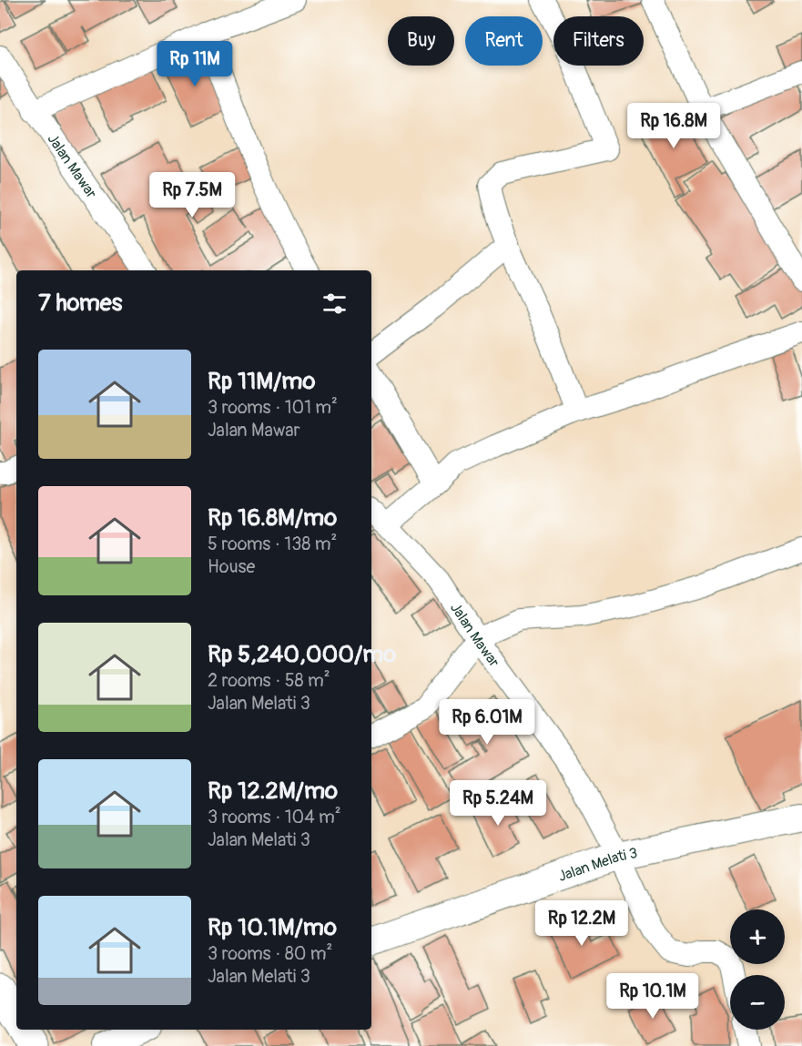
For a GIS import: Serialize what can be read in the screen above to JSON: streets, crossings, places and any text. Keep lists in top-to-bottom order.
{
  "streets": {
    "street": ["Jalan Mawar", "Jalan Melati 3"]
  },
  "crossings": [
    ["Jalan Mawar", "Jalan Melati 3"]
  ],
  "page": {
    "chip": ["Buy", "Rent", "Filters"],
    "price": [
      "Rp 11M",
      "Rp 16.8M",
      "Rp 7.5M",
      "Rp 6.01M",
      "Rp 5.24M",
      "Rp 12.2M",
      "Rp 10.1M"
    ],
    "heading": "7 homes",
    "list": [
      {
        "name": "Rp 11M/mo",
        "note": "3 rooms · 101 m² · Jalan Mawar"
      },
      {
        "name": "Rp 16.8M/mo",
        "note": "5 rooms · 138 m² · House"
      },
      {
        "name": "Rp 5,240,000/mo",
        "note": "2 rooms · 58 m² · Jalan Melati 3"
      },
      {
        "name": "Rp 12.2M/mo",
        "note": "3 rooms · 104 m² · Jalan Melati 3"
      },
      {
        "name": "Rp 10.1M/mo",
        "note": "3 rooms · 80 m² · Jalan Melati 3"
      }
    ],
    "map_buttons": ["+", "−"]
  }
}
